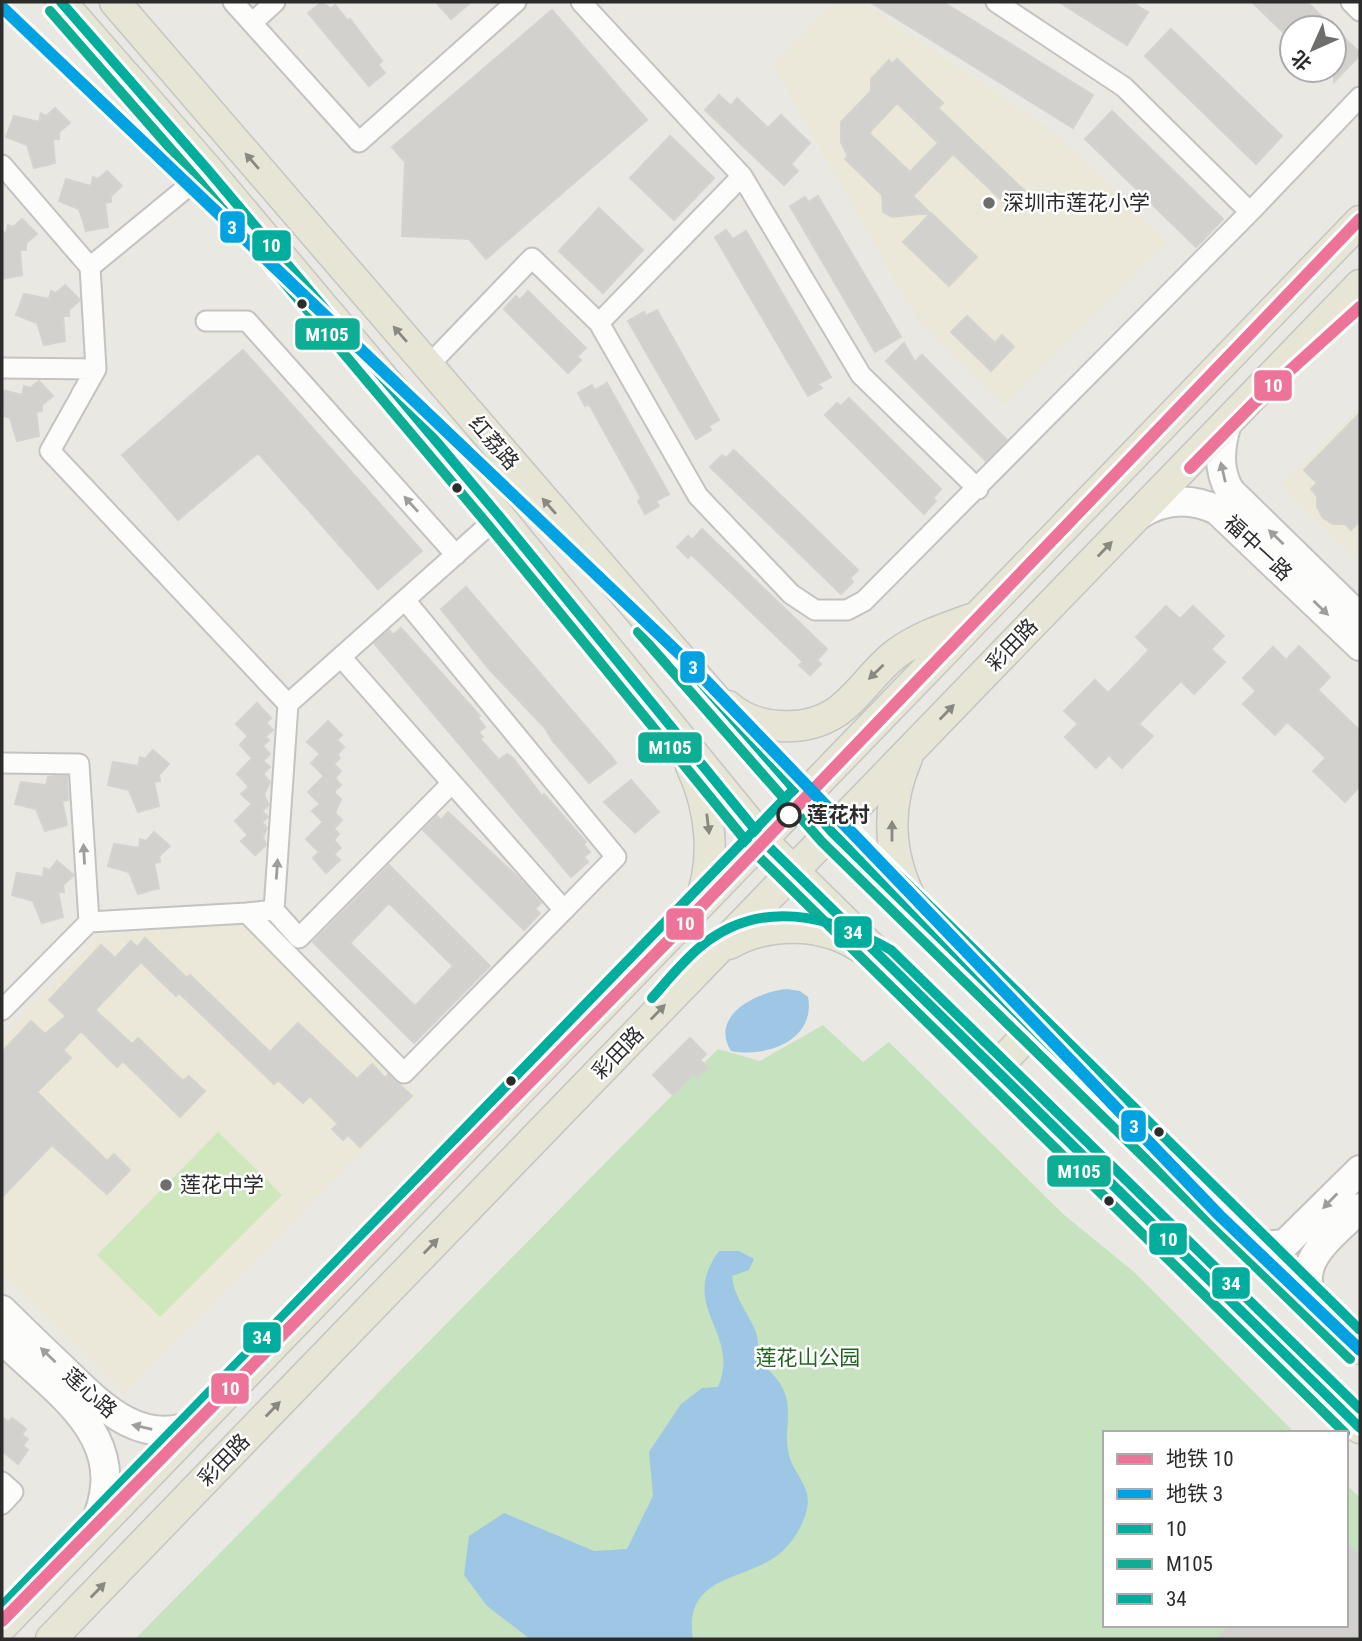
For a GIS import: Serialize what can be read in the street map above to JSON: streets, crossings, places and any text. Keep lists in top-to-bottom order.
{
  "streets": {
    "main road": ["红荔路", "彩田路"],
    "street": ["福中一路", "莲心路"]
  },
  "crossings": [
    ["红荔路", "彩田路"],
    ["福中一路", "彩田路"]
  ],
  "one_way": ["莲心路"],
  "parks": ["莲花山公园"],
  "places": ["深圳市莲花小学", "莲花村", "莲花中学"],
  "lines": [
    "transit line 10",
    "metro line 3",
    "transit line M105",
    "metro line 10",
    "transit line 34"
  ],
  "legend": [
    "地铁 10",
    "地铁 3",
    "10",
    "M105",
    "34"
  ],
  "north": "bottom left"
}
